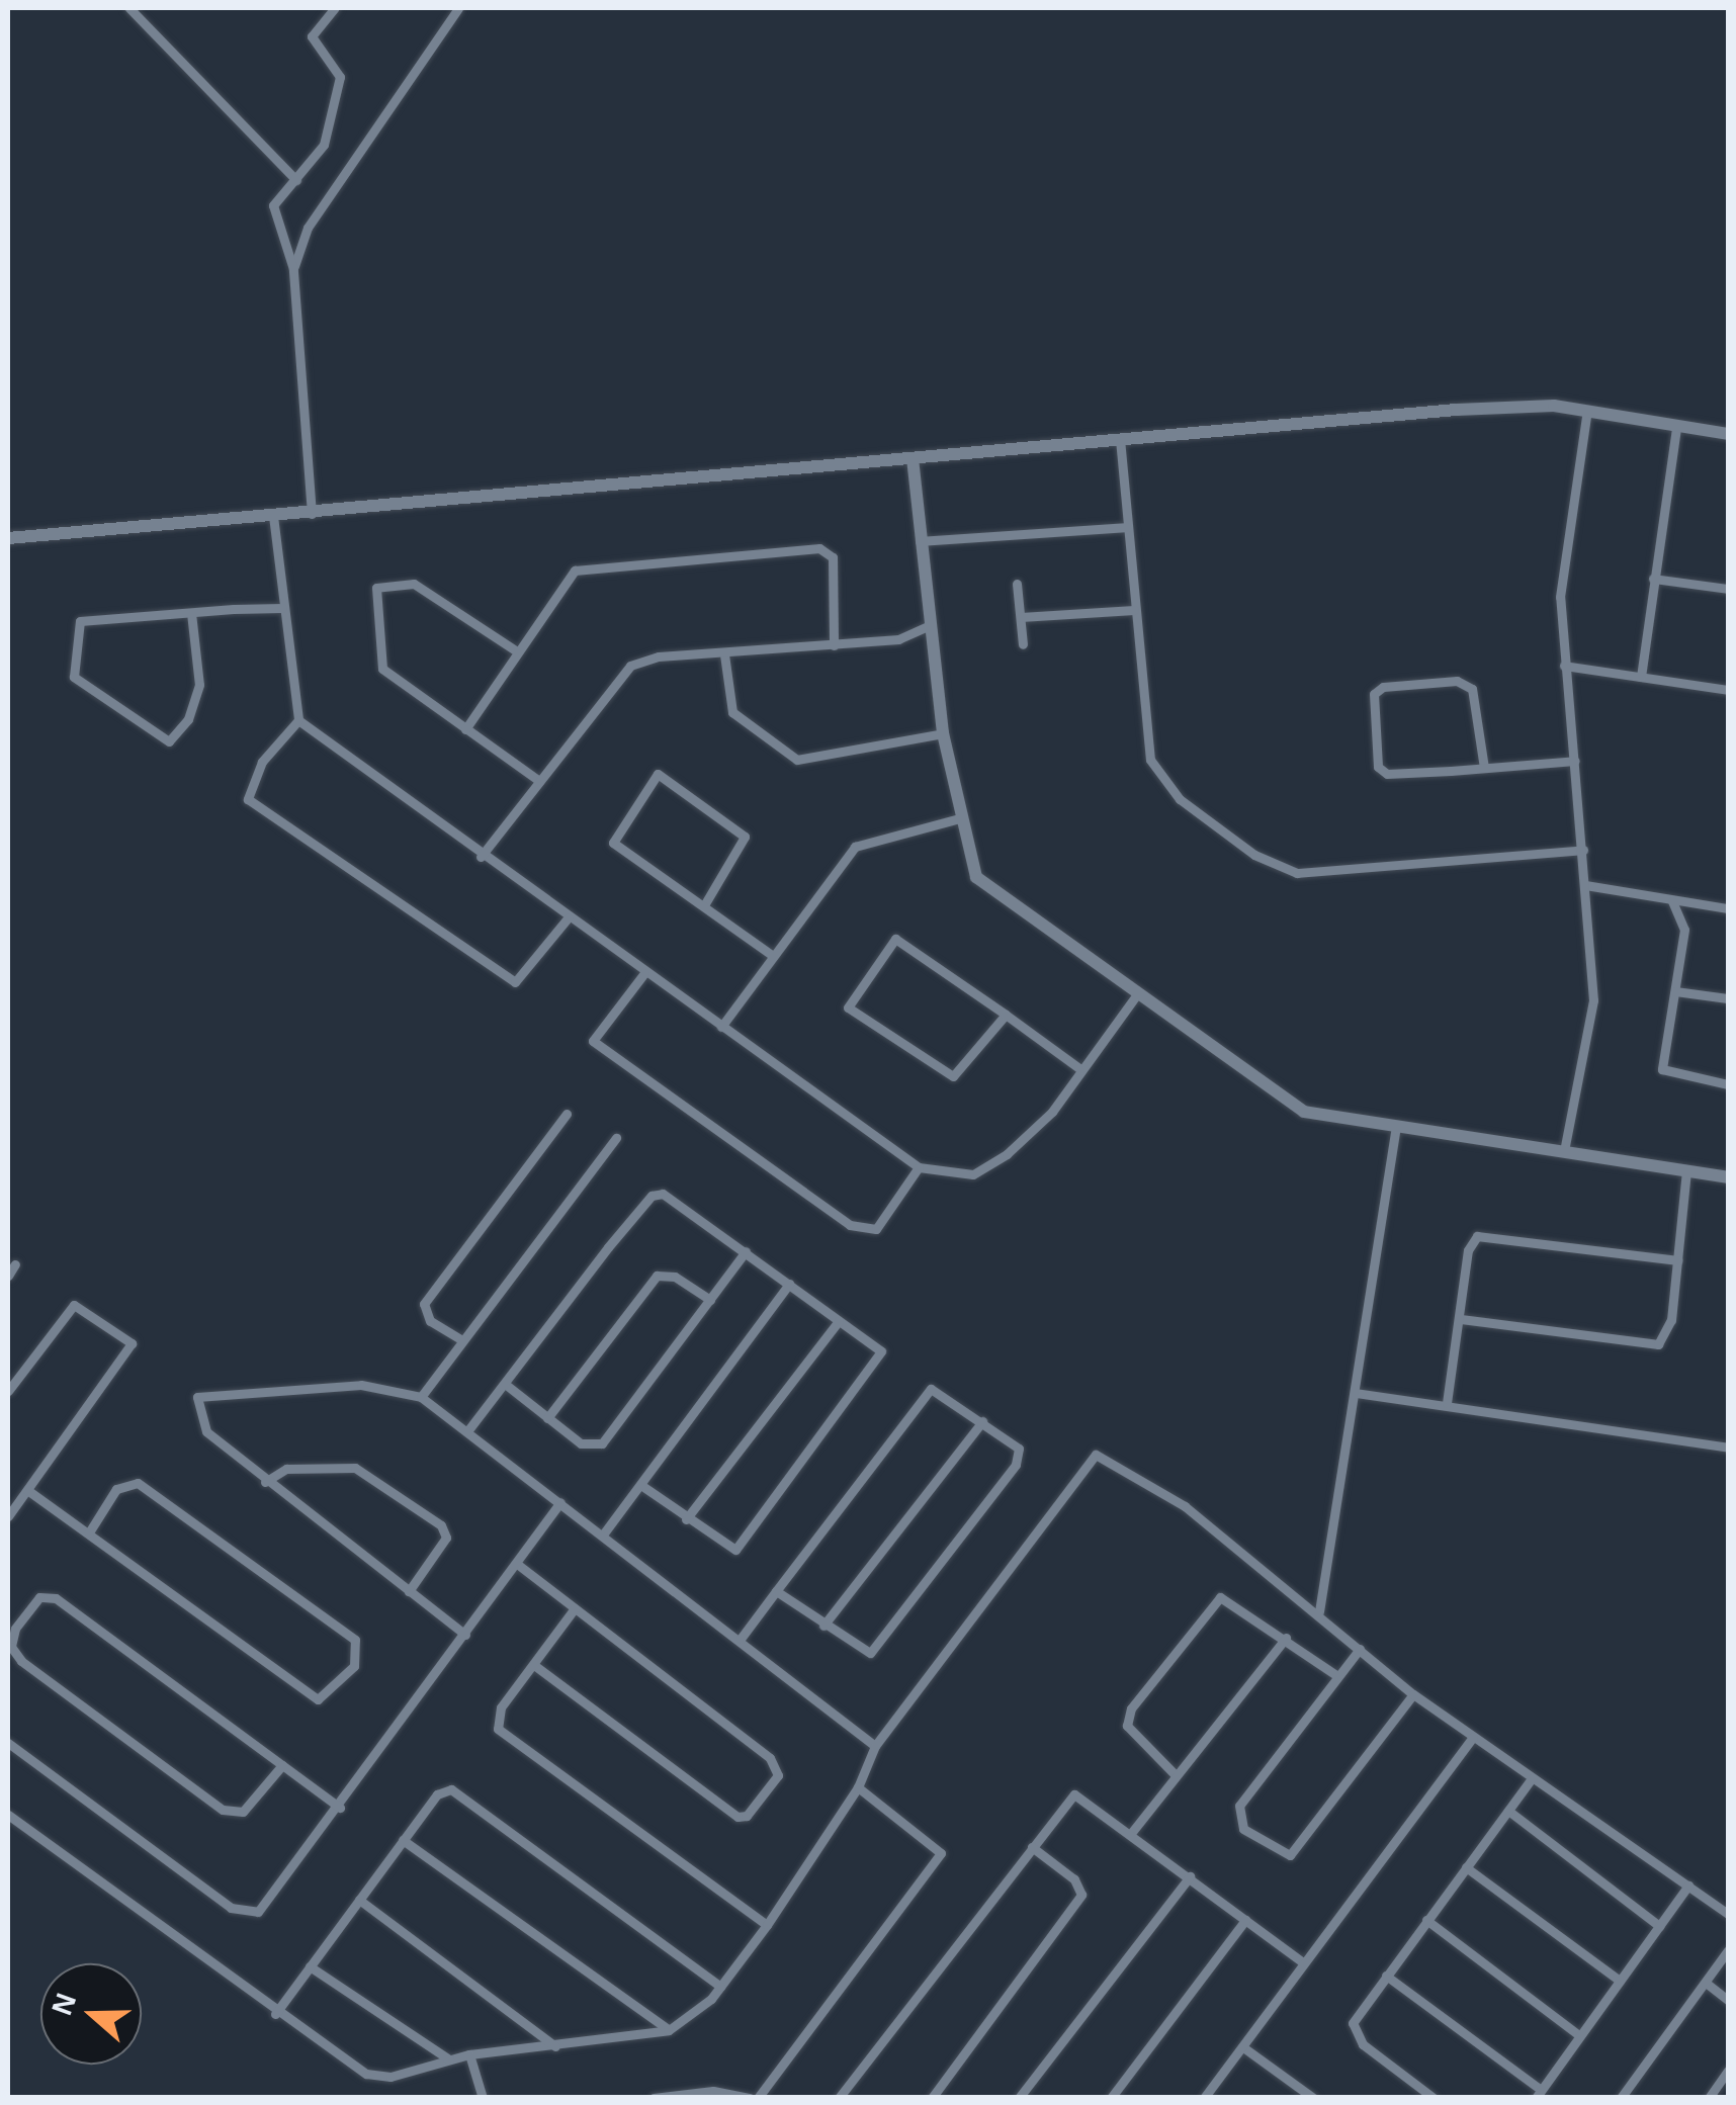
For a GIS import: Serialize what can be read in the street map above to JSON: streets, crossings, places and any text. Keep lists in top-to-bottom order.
{
  "north": "left"
}
